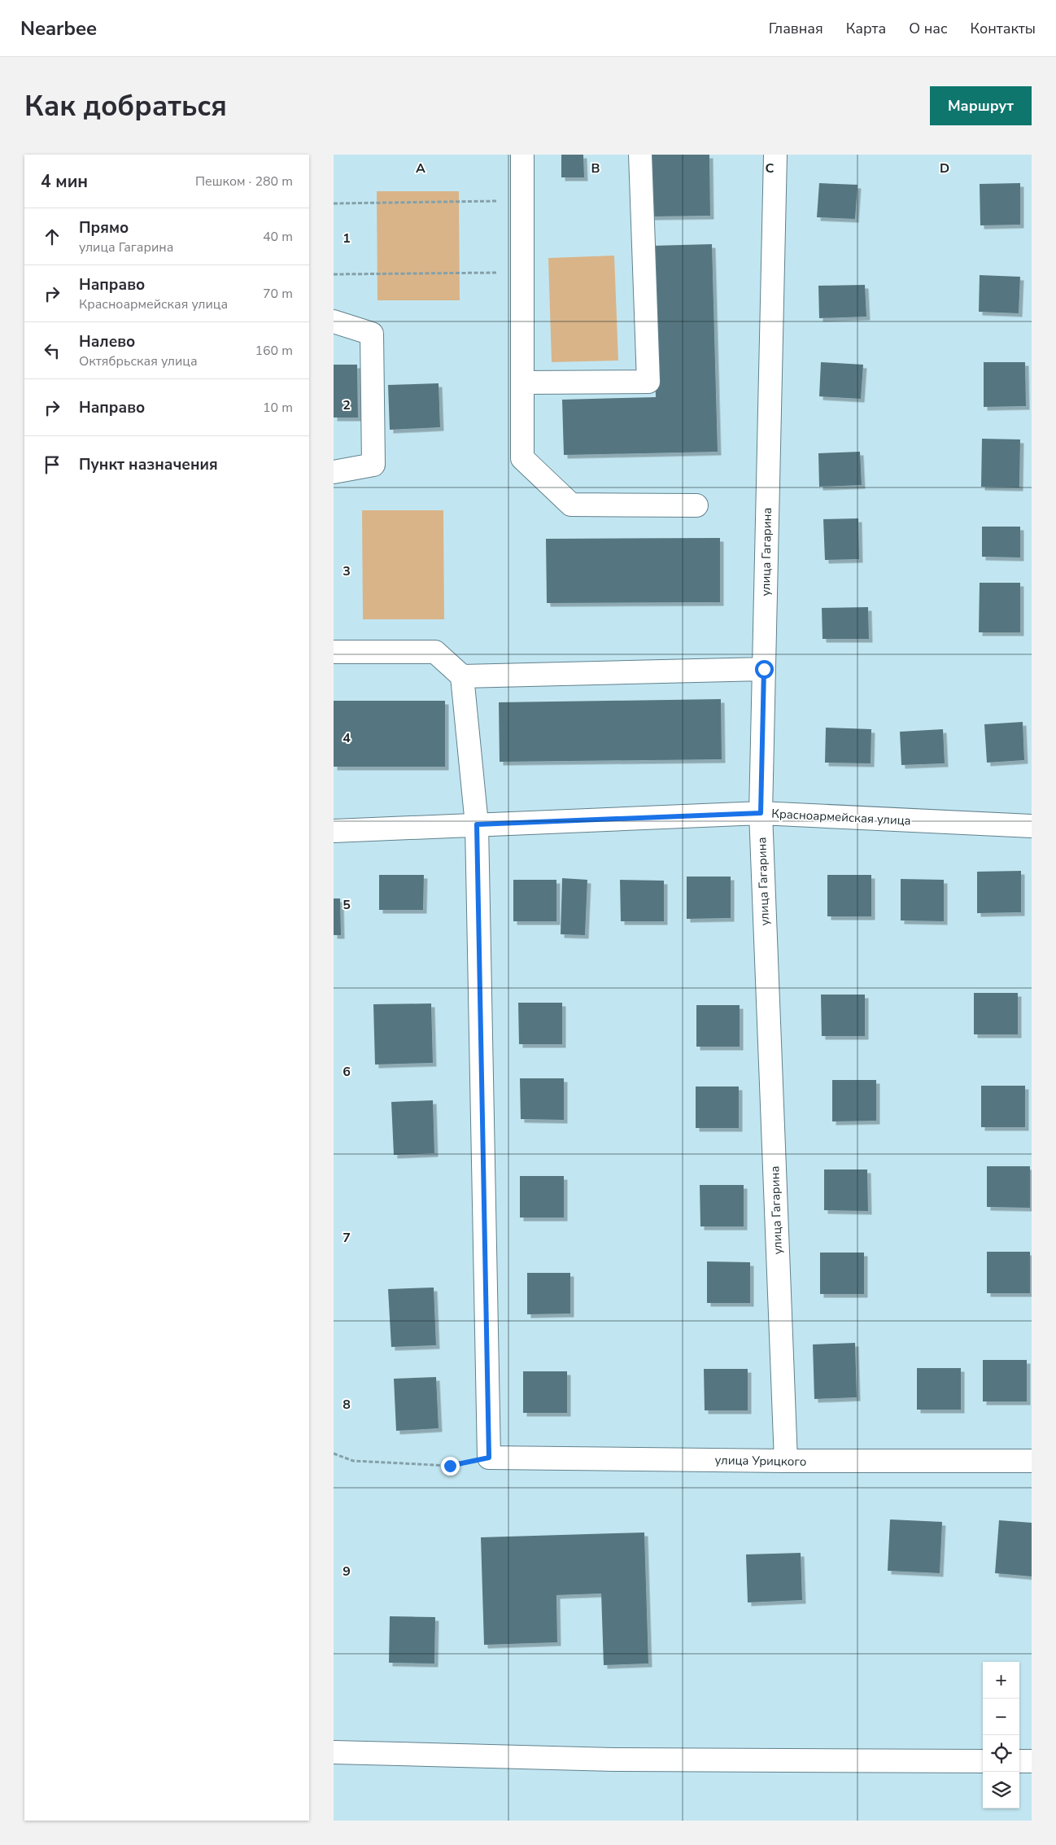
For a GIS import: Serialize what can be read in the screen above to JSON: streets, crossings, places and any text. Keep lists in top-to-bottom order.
{
  "streets": {
    "street": ["улица Гагарина", "Красноармейская улица", "улица Урицкого"]
  },
  "crossings": [
    ["улица Гагарина", "Красноармейская улица"],
    ["улица Гагарина", "улица Урицкого"]
  ],
  "page": {
    "header": "Nearbee",
    "nav": [
      "Главная",
      "Карта",
      "О нас",
      "Контакты"
    ],
    "buttons": "Маршрут",
    "title": "Как добраться",
    "heading": ["4 мин", "Пешком · 280 m"],
    "list": [
      ["Прямо", "улица Гагарина", "40 m"],
      ["Направо", "Красноармейская улица", "70 m"],
      ["Налево", "Октябрьская улица", "160 m"],
      ["Направо", "10 m"],
      "Пункт назначения"
    ],
    "map_buttons": ["+", "−"]
  },
  "grid": {
    "columns": [
      "A",
      "B",
      "C",
      "D"
    ],
    "rows": [
      "1",
      "2",
      "3",
      "4",
      "5",
      "6",
      "7",
      "8",
      "9"
    ]
  }
}
